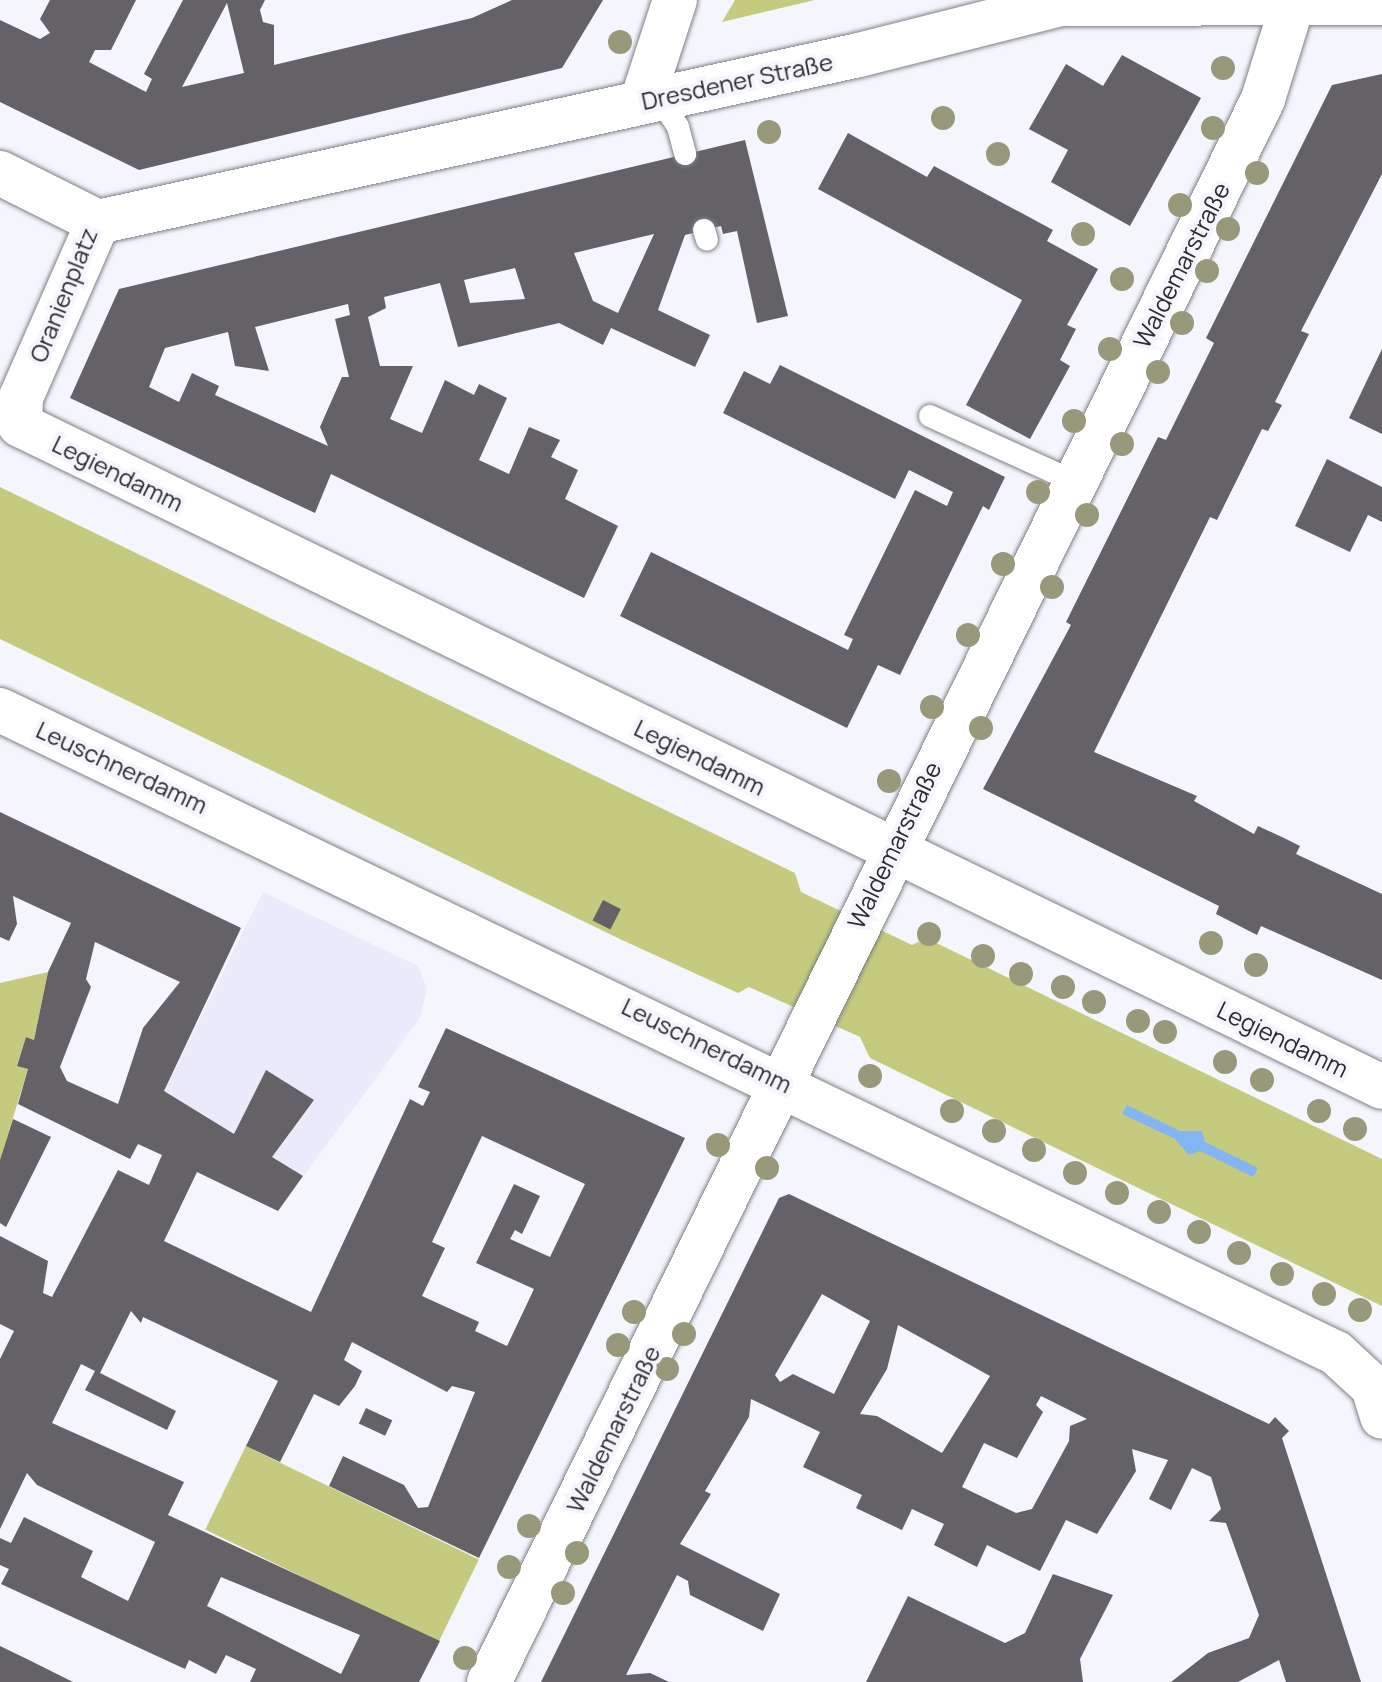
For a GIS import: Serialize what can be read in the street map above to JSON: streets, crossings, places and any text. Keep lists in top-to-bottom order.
{
  "streets": {
    "street": [
      "Dresdener Straße",
      "Waldemarstraße",
      "Oranienplatz",
      "Legiendamm",
      "Leuschnerdamm"
    ]
  },
  "crossings": [
    ["Dresdener Straße", "Waldemarstraße"],
    ["Dresdener Straße", "Oranienplatz"],
    ["Waldemarstraße", "Legiendamm"],
    ["Waldemarstraße", "Leuschnerdamm"],
    ["Oranienplatz", "Legiendamm"]
  ]
}
